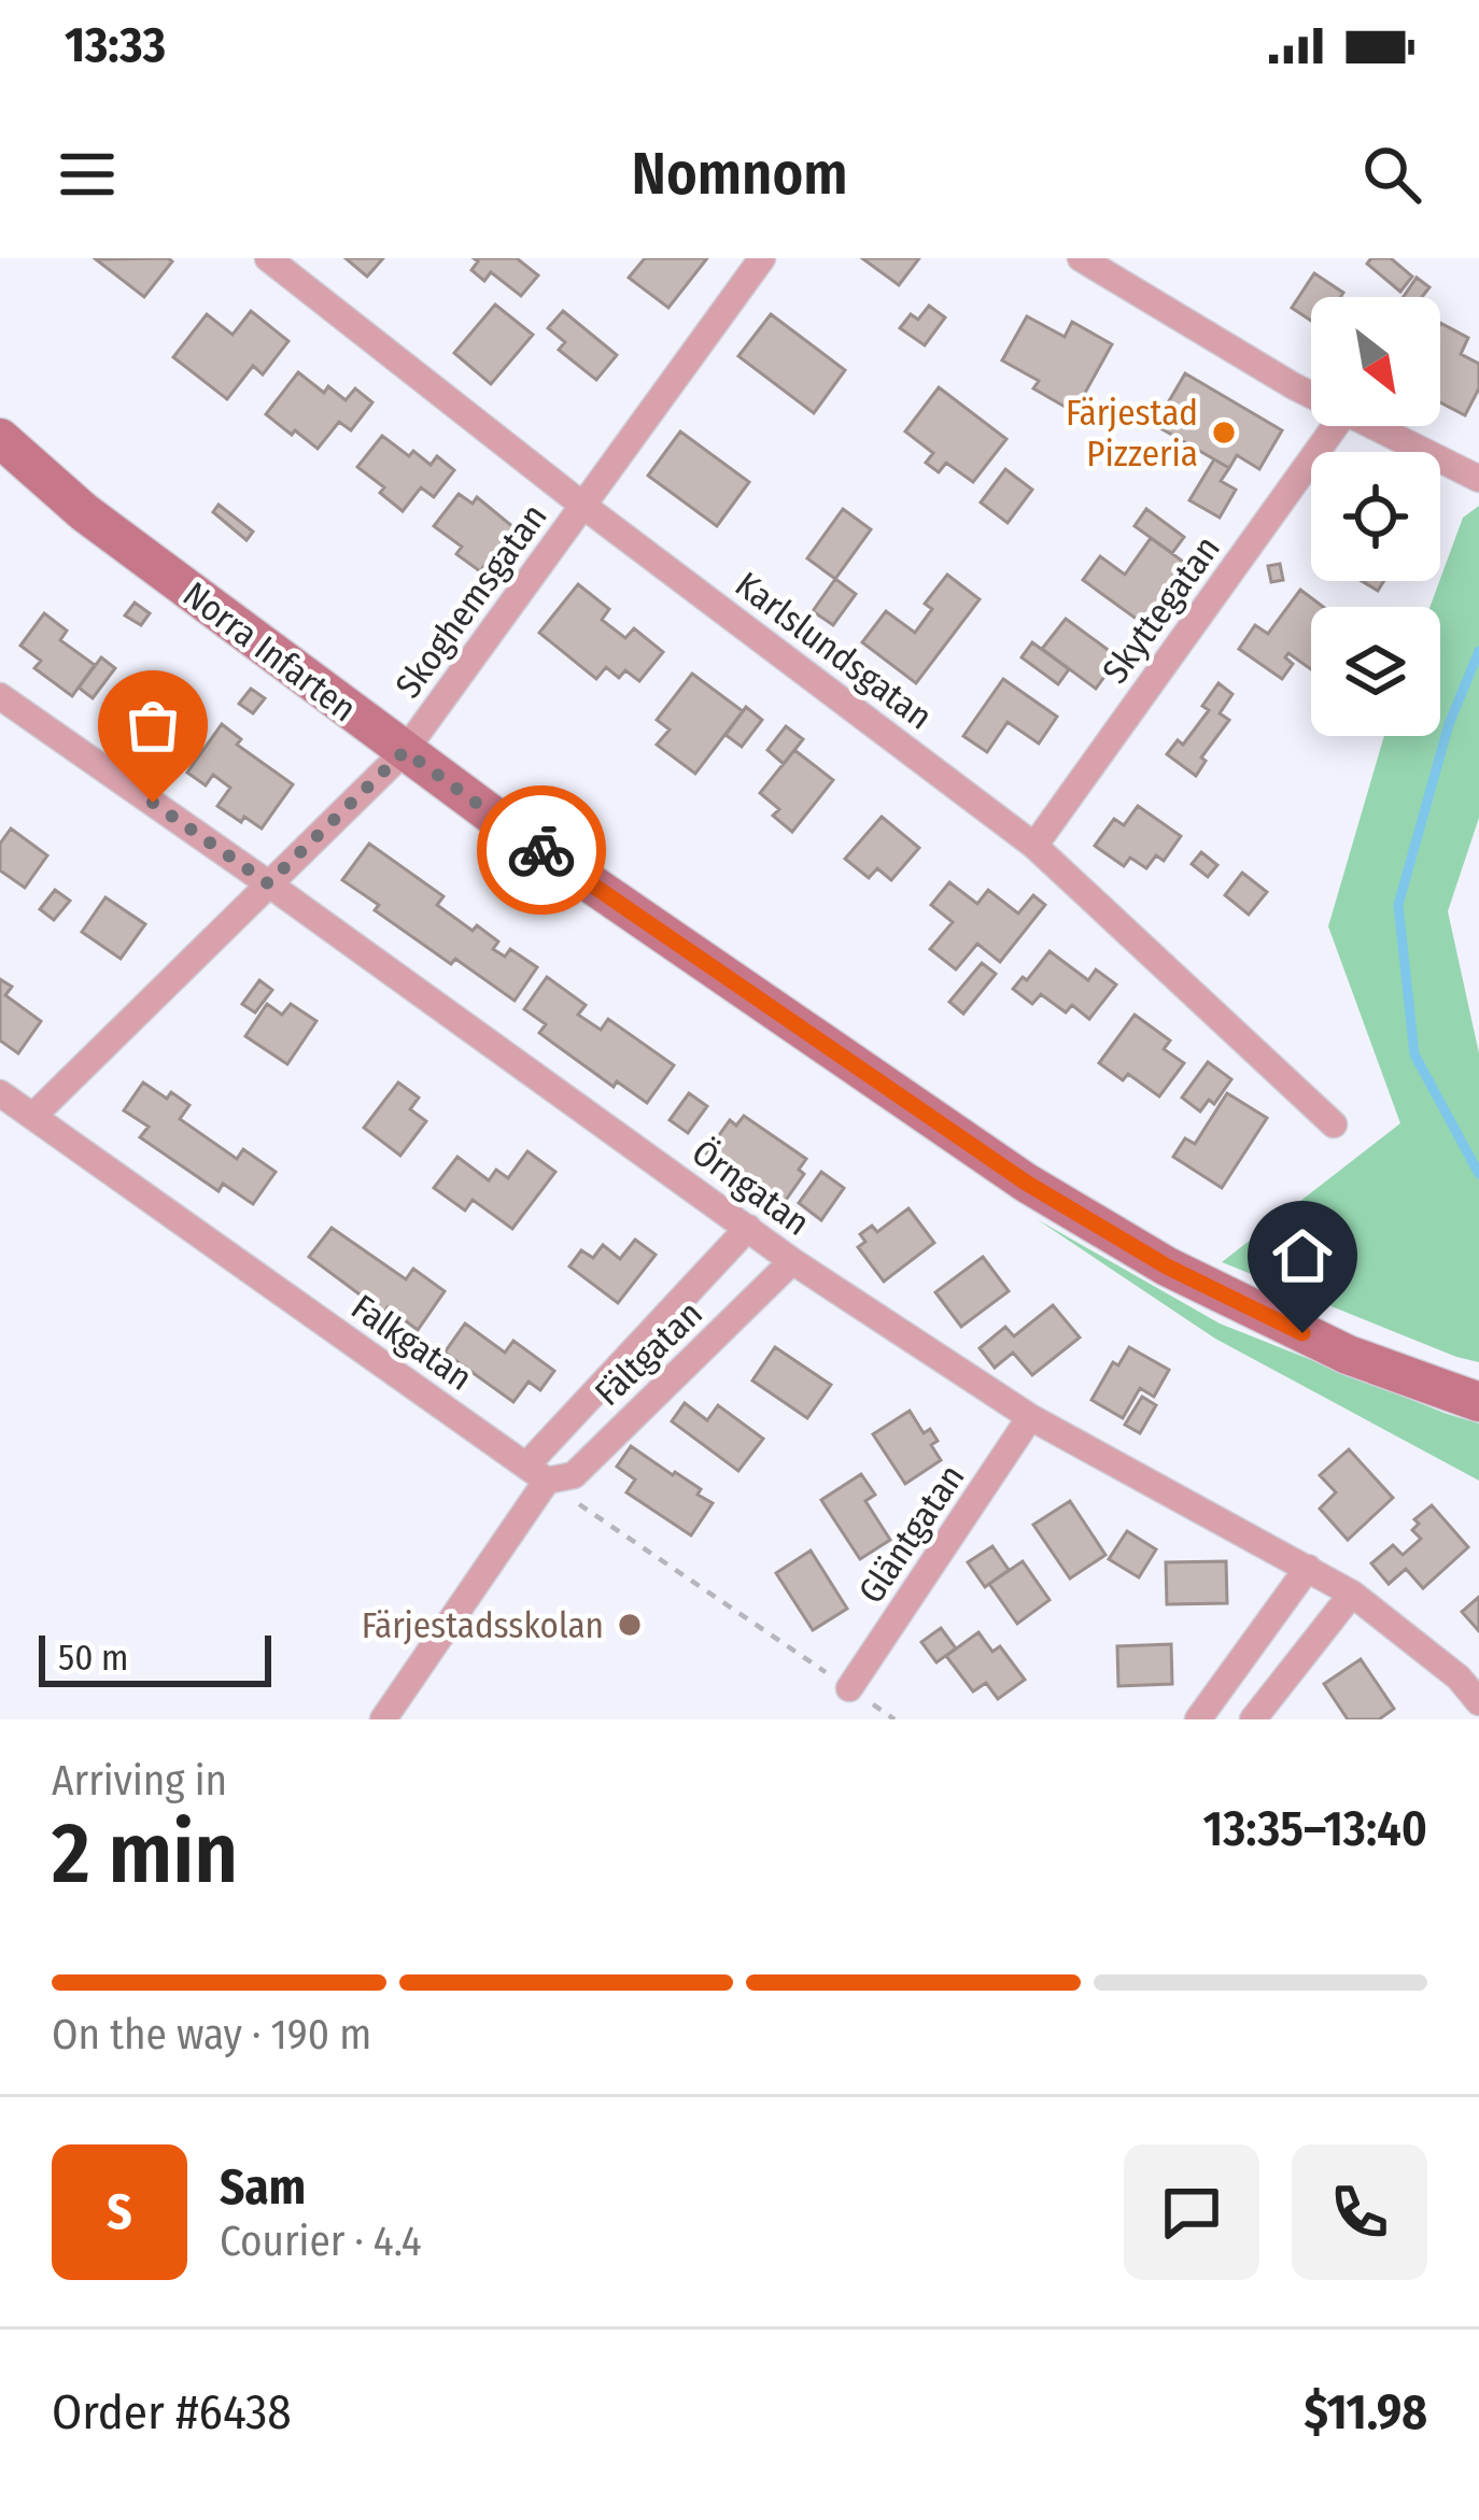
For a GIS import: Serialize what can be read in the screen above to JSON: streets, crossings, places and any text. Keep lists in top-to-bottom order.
{
  "streets": {
    "street": [
      "Skoghemsgatan",
      "Skyttegatan",
      "Karlslundsgatan",
      "Norra Infarten",
      "Örngatan",
      "Falkgatan",
      "Fältgatan",
      "Gläntgatan"
    ]
  },
  "crossings": [
    ["Skoghemsgatan", "Karlslundsgatan"],
    ["Skoghemsgatan", "Norra Infarten"],
    ["Skoghemsgatan", "Örngatan"],
    ["Skoghemsgatan", "Falkgatan"],
    ["Skyttegatan", "Karlslundsgatan"],
    ["Örngatan", "Fältgatan"],
    ["Örngatan", "Gläntgatan"],
    ["Falkgatan", "Fältgatan"]
  ],
  "places": ["Färjestad Pizzeria", "Färjestadsskolan"],
  "scale_bar": "50 m",
  "north": "bottom right",
  "page": {
    "status": "13:33",
    "header": "Nomnom",
    "scale": "50 m",
    "heading": ["2 min", "Arriving in", "13:35–13:40"],
    "panel": [
      "Sam",
      "Courier · 4.4",
      "Order #6438",
      "$11.98"
    ],
    "bar": "On the way · 190 m",
    "round": "S"
  }
}
